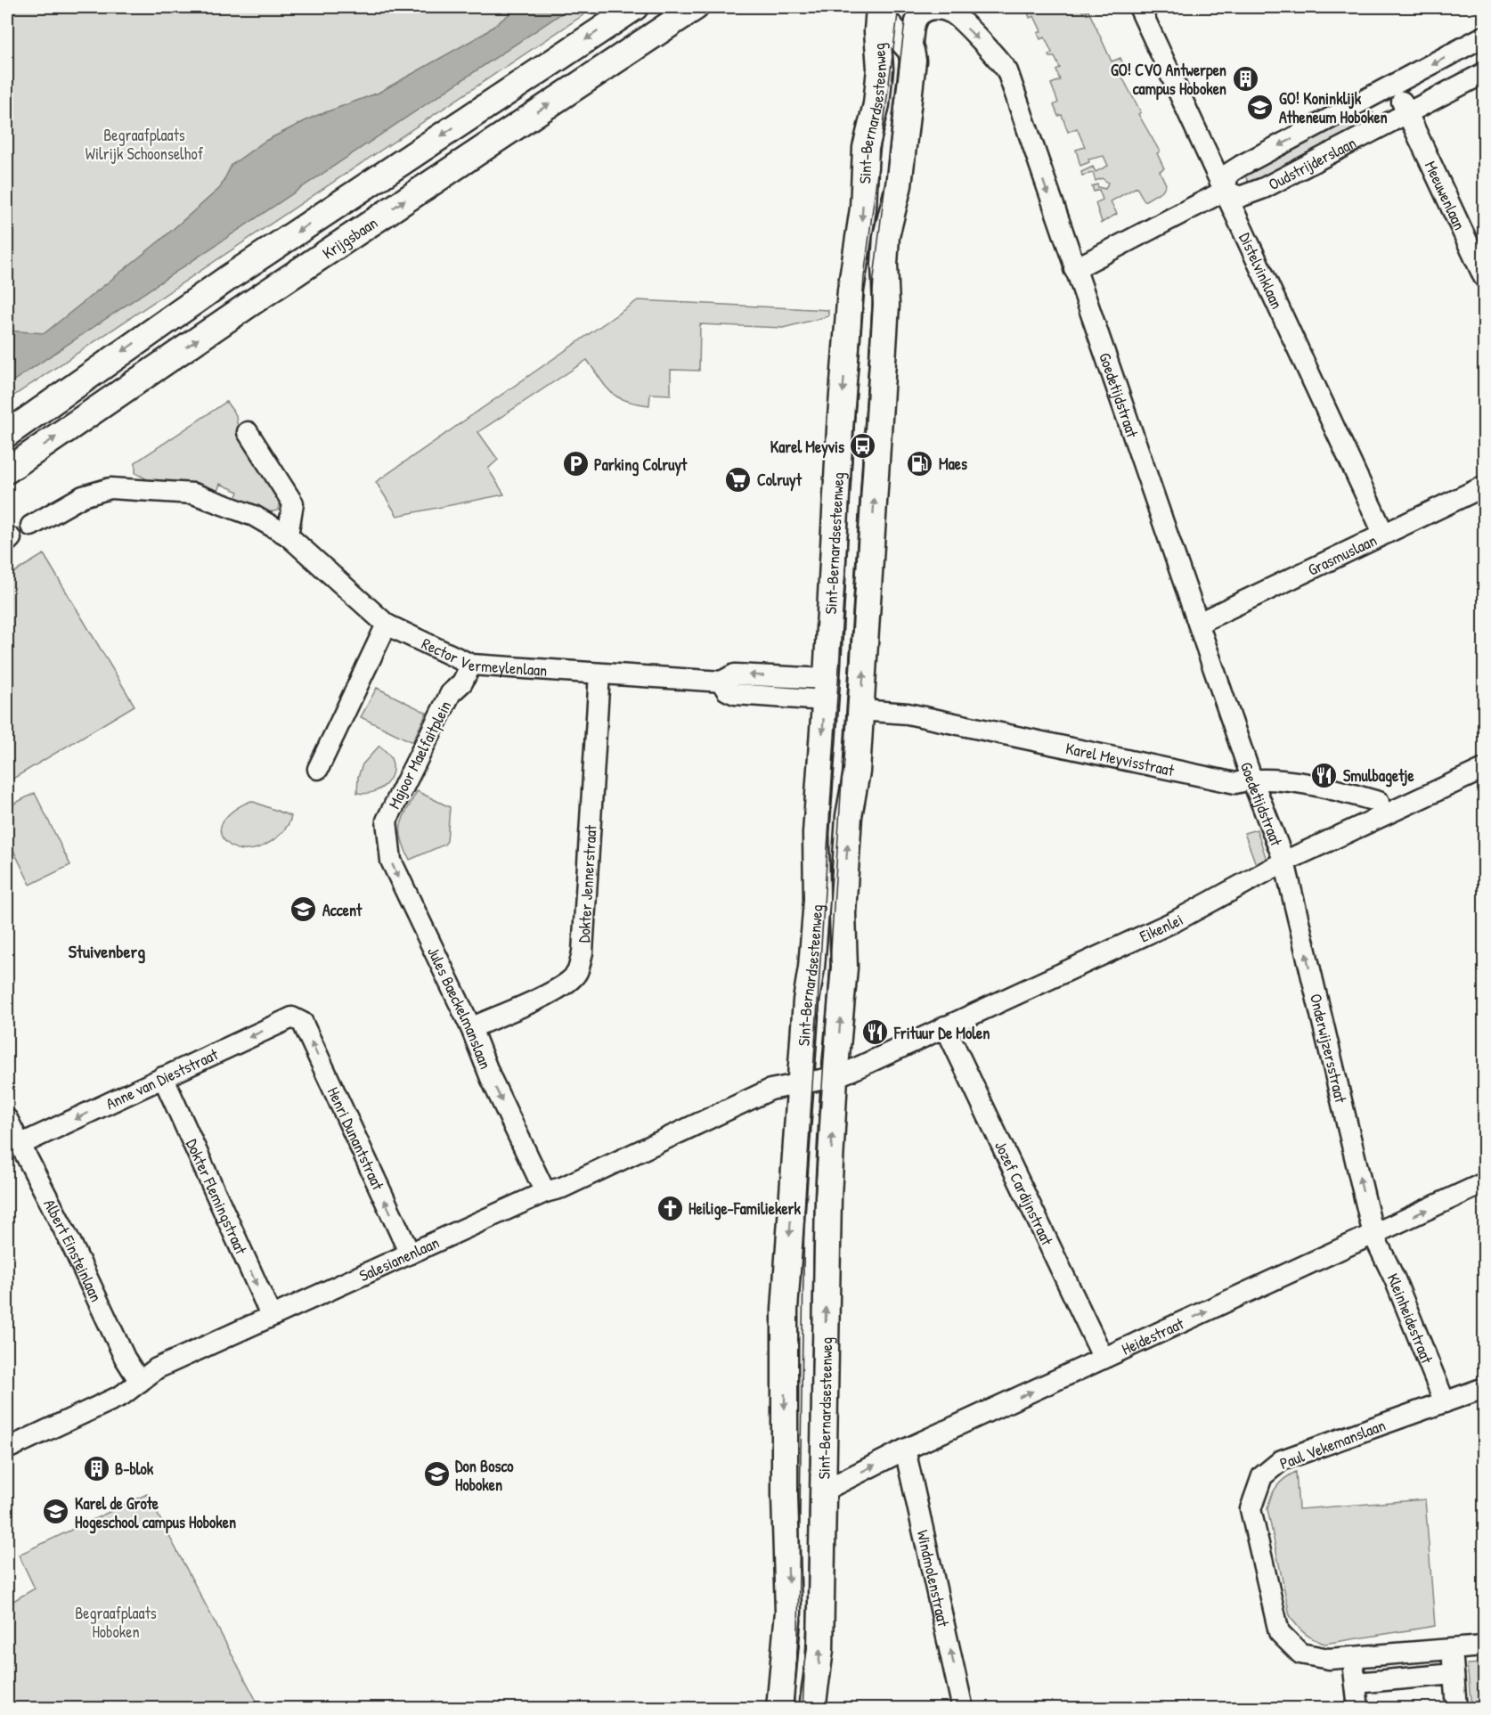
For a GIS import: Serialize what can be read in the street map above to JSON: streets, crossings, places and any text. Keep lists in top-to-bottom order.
{
  "streets": {
    "main road": ["Sint-Bernardsesteenweg", "Krijgsbaan"],
    "street": [
      "Oudstrijderslaan",
      "Meeuwenlaan",
      "Distelvinklaan",
      "Goedetijdstraat",
      "Grasmuslaan",
      "Rector Vermeylenlaan",
      "Majoor Maelfaitplein",
      "Karel Meyvisstraat",
      "Dokter Jennerstraat",
      "Eikenlei",
      "Jules Baeckelmanslaan",
      "Onderwijzersstraat",
      "Anne van Dieststraat",
      "Henri Dunantstraat",
      "Jozef Cardijnstraat",
      "Dokter Flemingstraat",
      "Albert Einsteinlaan",
      "Salesianenlaan",
      "Kleinheidestraat",
      "Heidestraat",
      "Paul Vekemanslaan",
      "Windmolenstraat"
    ]
  },
  "crossings": [
    ["Sint-Bernardsesteenweg", "Goedetijdstraat"],
    ["Sint-Bernardsesteenweg", "Rector Vermeylenlaan"],
    ["Sint-Bernardsesteenweg", "Karel Meyvisstraat"],
    ["Sint-Bernardsesteenweg", "Eikenlei"],
    ["Sint-Bernardsesteenweg", "Salesianenlaan"],
    ["Sint-Bernardsesteenweg", "Heidestraat"],
    ["Oudstrijderslaan", "Meeuwenlaan"],
    ["Oudstrijderslaan", "Distelvinklaan"],
    ["Distelvinklaan", "Grasmuslaan"],
    ["Goedetijdstraat", "Grasmuslaan"],
    ["Goedetijdstraat", "Karel Meyvisstraat"],
    ["Goedetijdstraat", "Eikenlei"],
    ["Goedetijdstraat", "Onderwijzersstraat"],
    ["Rector Vermeylenlaan", "Majoor Maelfaitplein"],
    ["Rector Vermeylenlaan", "Dokter Jennerstraat"],
    ["Majoor Maelfaitplein", "Jules Baeckelmanslaan"],
    ["Dokter Jennerstraat", "Jules Baeckelmanslaan"],
    ["Eikenlei", "Onderwijzersstraat"],
    ["Eikenlei", "Jozef Cardijnstraat"],
    ["Jules Baeckelmanslaan", "Salesianenlaan"],
    ["Onderwijzersstraat", "Kleinheidestraat"],
    ["Onderwijzersstraat", "Heidestraat"],
    ["Anne van Dieststraat", "Henri Dunantstraat"],
    ["Anne van Dieststraat", "Dokter Flemingstraat"],
    ["Anne van Dieststraat", "Albert Einsteinlaan"],
    ["Henri Dunantstraat", "Salesianenlaan"],
    ["Jozef Cardijnstraat", "Heidestraat"],
    ["Dokter Flemingstraat", "Salesianenlaan"],
    ["Albert Einsteinlaan", "Salesianenlaan"],
    ["Kleinheidestraat", "Heidestraat"],
    ["Kleinheidestraat", "Paul Vekemanslaan"],
    ["Heidestraat", "Windmolenstraat"]
  ],
  "one_way": [
    "Jules Baeckelmanslaan",
    "Onderwijzersstraat",
    "Anne van Dieststraat",
    "Henri Dunantstraat",
    "Dokter Flemingstraat",
    "Heidestraat",
    "Windmolenstraat"
  ],
  "districts": ["Stuivenberg"],
  "parks": ["Begraafplaats Wilrijk Schoonselhof", "Begraafplaats Hoboken"],
  "places": {
    "building": ["GO! CVO Antwerpen campus Hoboken", "B-blok"],
    "school or university": [
      "GO! Koninklijk Atheneum Hoboken",
      "Accent",
      "Don Bosco Hoboken",
      "Karel de Grote Hogeschool campus Hoboken"
    ],
    "bus stop": ["Karel Meyvis"],
    "fuel station": ["Maes"],
    "parking": ["Parking Colruyt"],
    "supermarket": ["Colruyt"],
    "restaurant": ["Smulbagetje", "Frituur De Molen"],
    "church": ["Heilige-Familiekerk"]
  }
}
